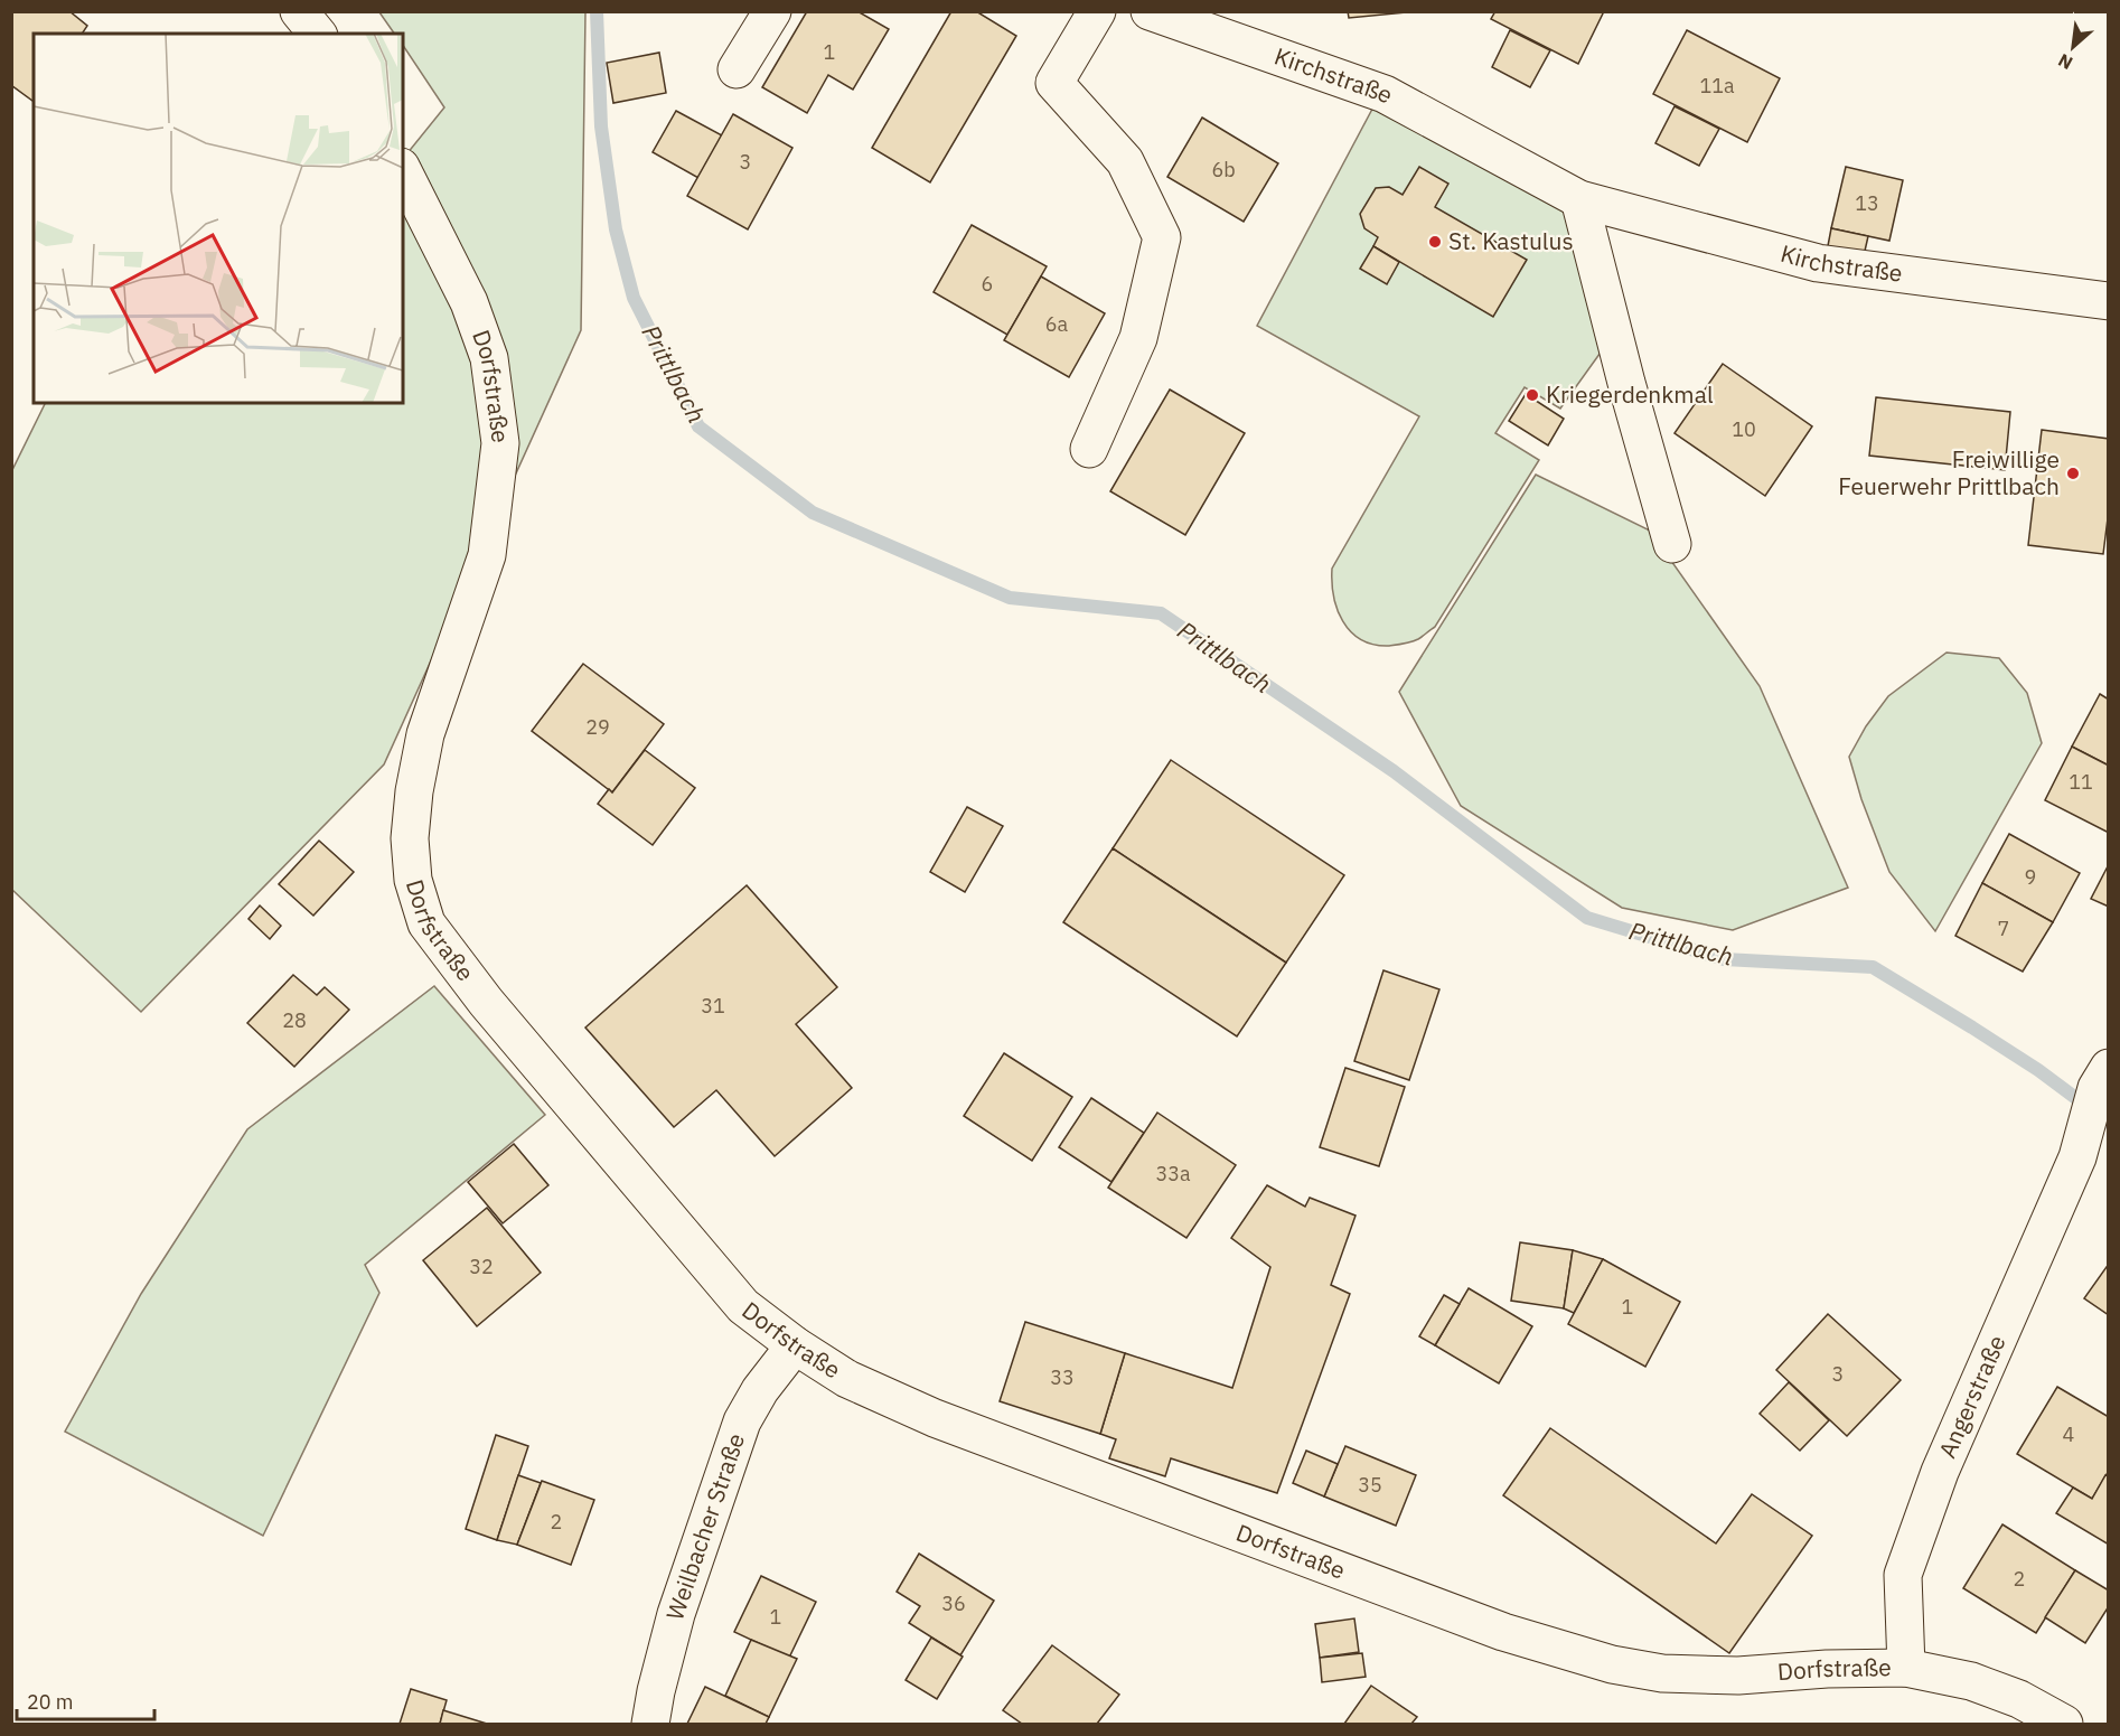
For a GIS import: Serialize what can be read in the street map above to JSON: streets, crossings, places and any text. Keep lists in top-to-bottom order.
{
  "streets": {
    "street": [
      "Kirchstraße",
      "Dorfstraße",
      "Angerstraße",
      "Weilbacher Straße"
    ]
  },
  "crossings": [
    ["Dorfstraße", "Angerstraße"],
    ["Dorfstraße", "Weilbacher Straße"]
  ],
  "water": ["Prittlbach"],
  "places": ["St. Kastulus", "Kriegerdenkmal", "Freiwillige Feuerwehr Prittlbach"],
  "house_numbers": [
    "1",
    "11a",
    "3",
    "6b",
    "13",
    "6",
    "6a",
    "10",
    "29",
    "11",
    "9",
    "7",
    "31",
    "28",
    "33a",
    "32",
    "1",
    "3",
    "33",
    "4",
    "35",
    "2",
    "2",
    "36",
    "1"
  ],
  "scale_bar": "20 m",
  "north": "bottom left"
}
